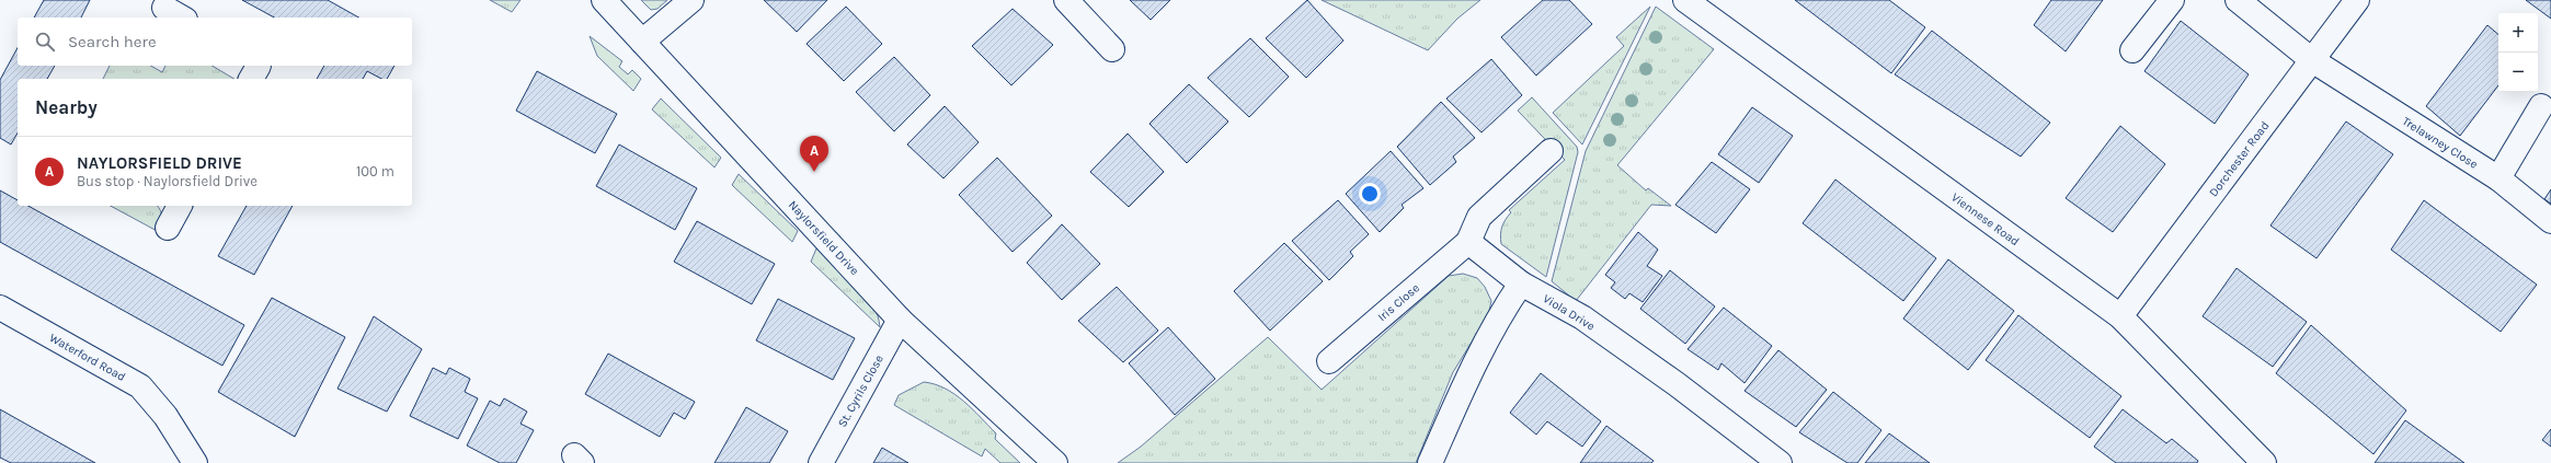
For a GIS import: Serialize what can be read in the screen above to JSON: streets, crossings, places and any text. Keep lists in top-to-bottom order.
{
  "streets": {
    "street": [
      "Trelawney Close",
      "Dorchester Road",
      "Viennese Road",
      "Naylorsfield Drive",
      "Iris Close",
      "Viola Drive",
      "Waterford Road",
      "St. Cyrils Close"
    ]
  },
  "crossings": [
    ["Trelawney Close", "Dorchester Road"],
    ["Dorchester Road", "Viennese Road"],
    ["Naylorsfield Drive", "St. Cyrils Close"]
  ],
  "page": {
    "map_buttons": ["+", "−"],
    "search": "Search here",
    "heading": "Nearby",
    "pins": "A",
    "list": [
      {
        "mark": "A",
        "name": "NAYLORSFIELD DRIVE",
        "note": "Bus stop · Naylorsfield Drive",
        "value": "100 m"
      }
    ]
  }
}
